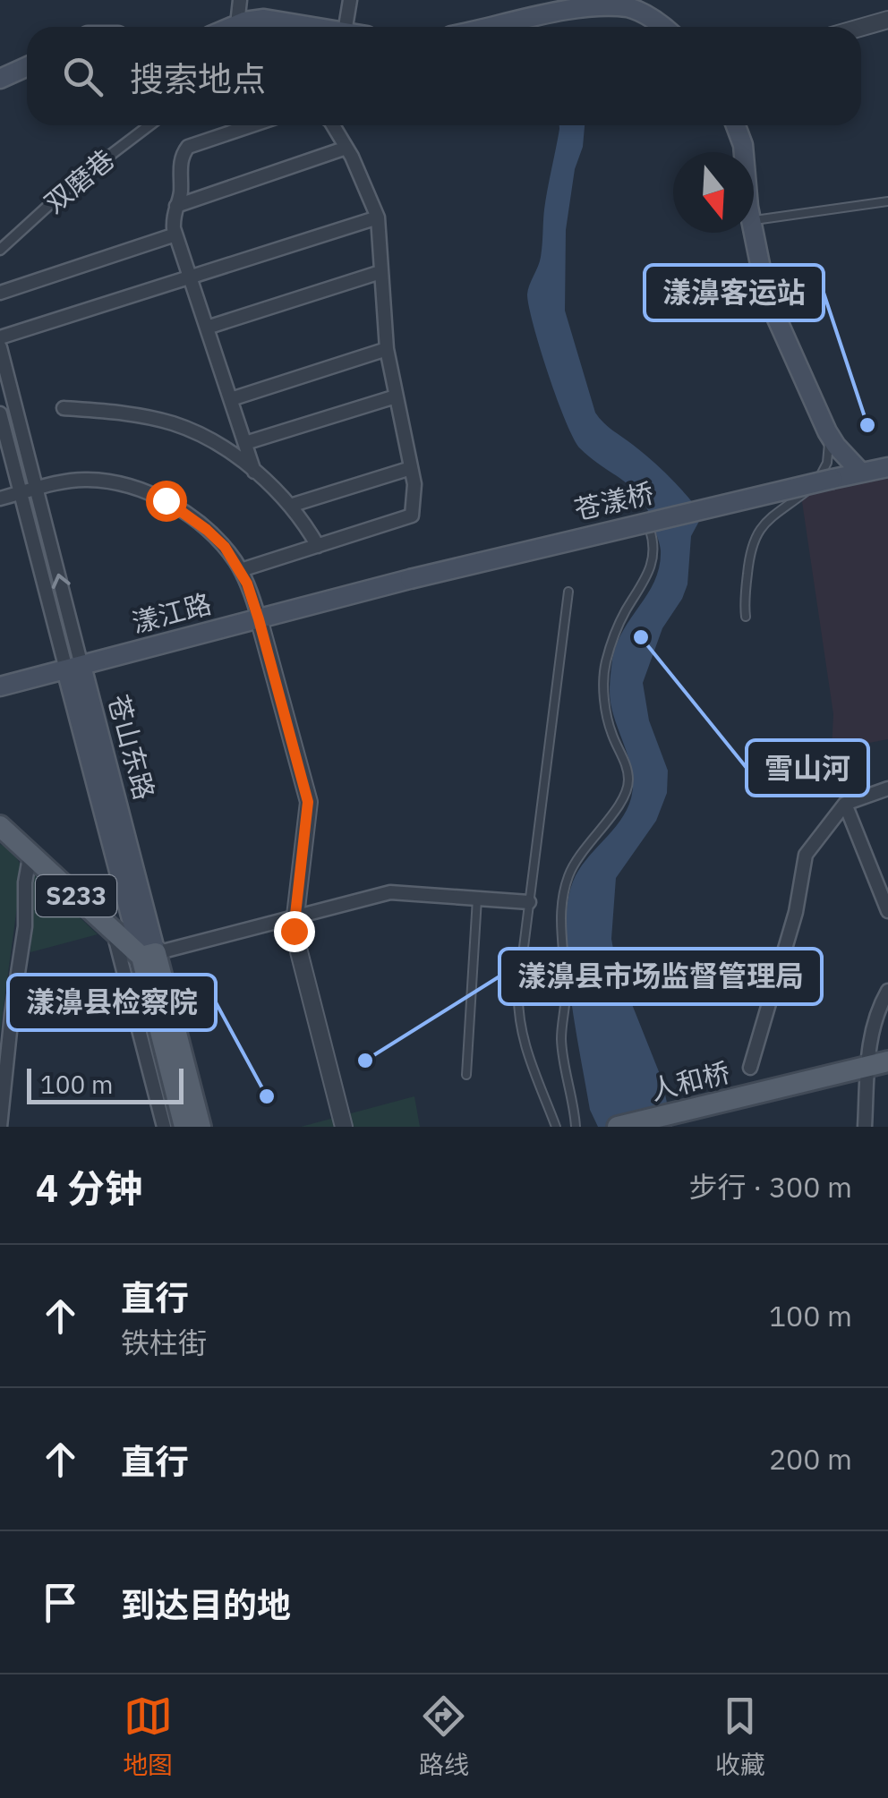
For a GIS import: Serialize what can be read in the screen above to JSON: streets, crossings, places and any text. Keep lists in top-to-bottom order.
{
  "streets": {
    "main road": [
      "苍漾桥",
      "漾江路",
      "苍山东路",
      "S233",
      "人和桥"
    ],
    "street": ["双磨巷"]
  },
  "crossings": [
    ["苍漾桥", "漾江路"],
    ["漾江路", "苍山东路"],
    ["苍山东路", "S233"]
  ],
  "places": [
    "漾濞客运站",
    "雪山河",
    "漾濞县市场监督管理局",
    "漾濞县检察院"
  ],
  "scale_bar": "100 m",
  "north": "bottom",
  "page": {
    "search": "搜索地点",
    "scale": "100 m",
    "heading": ["4 分钟", "步行 · 300 m"],
    "list": [
      ["直行", "铁柱街", "100 m"],
      ["直行", "200 m"],
      "到达目的地"
    ],
    "nav": ["地图", "路线", "收藏"]
  }
}
